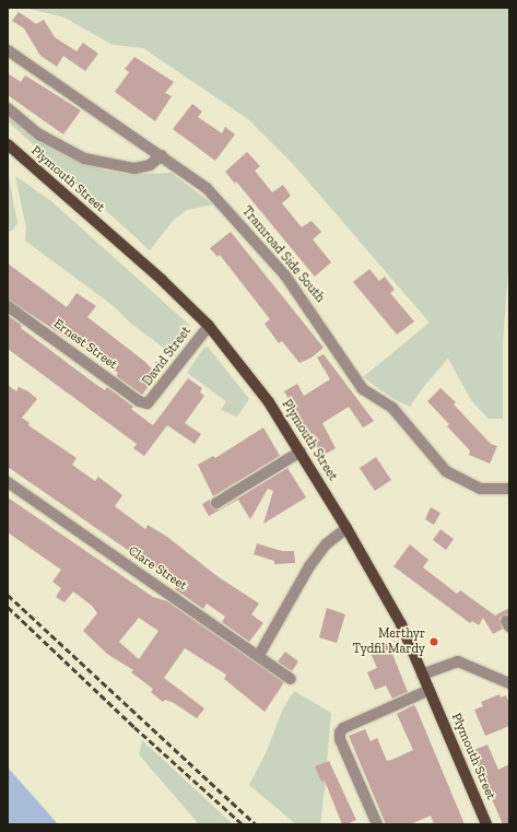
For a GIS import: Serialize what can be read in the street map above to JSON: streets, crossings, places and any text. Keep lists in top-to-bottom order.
{
  "streets": {
    "main road": ["Plymouth Street"],
    "street": [
      "Tramroad Side South",
      "Ernest Street",
      "David Street",
      "Clare Street"
    ]
  },
  "crossings": [
    ["Plymouth Street", "Tramroad Side South"],
    ["Plymouth Street", "David Street"],
    ["Ernest Street", "David Street"]
  ],
  "places": ["Merthyr Tydfil Mardy"]
}
